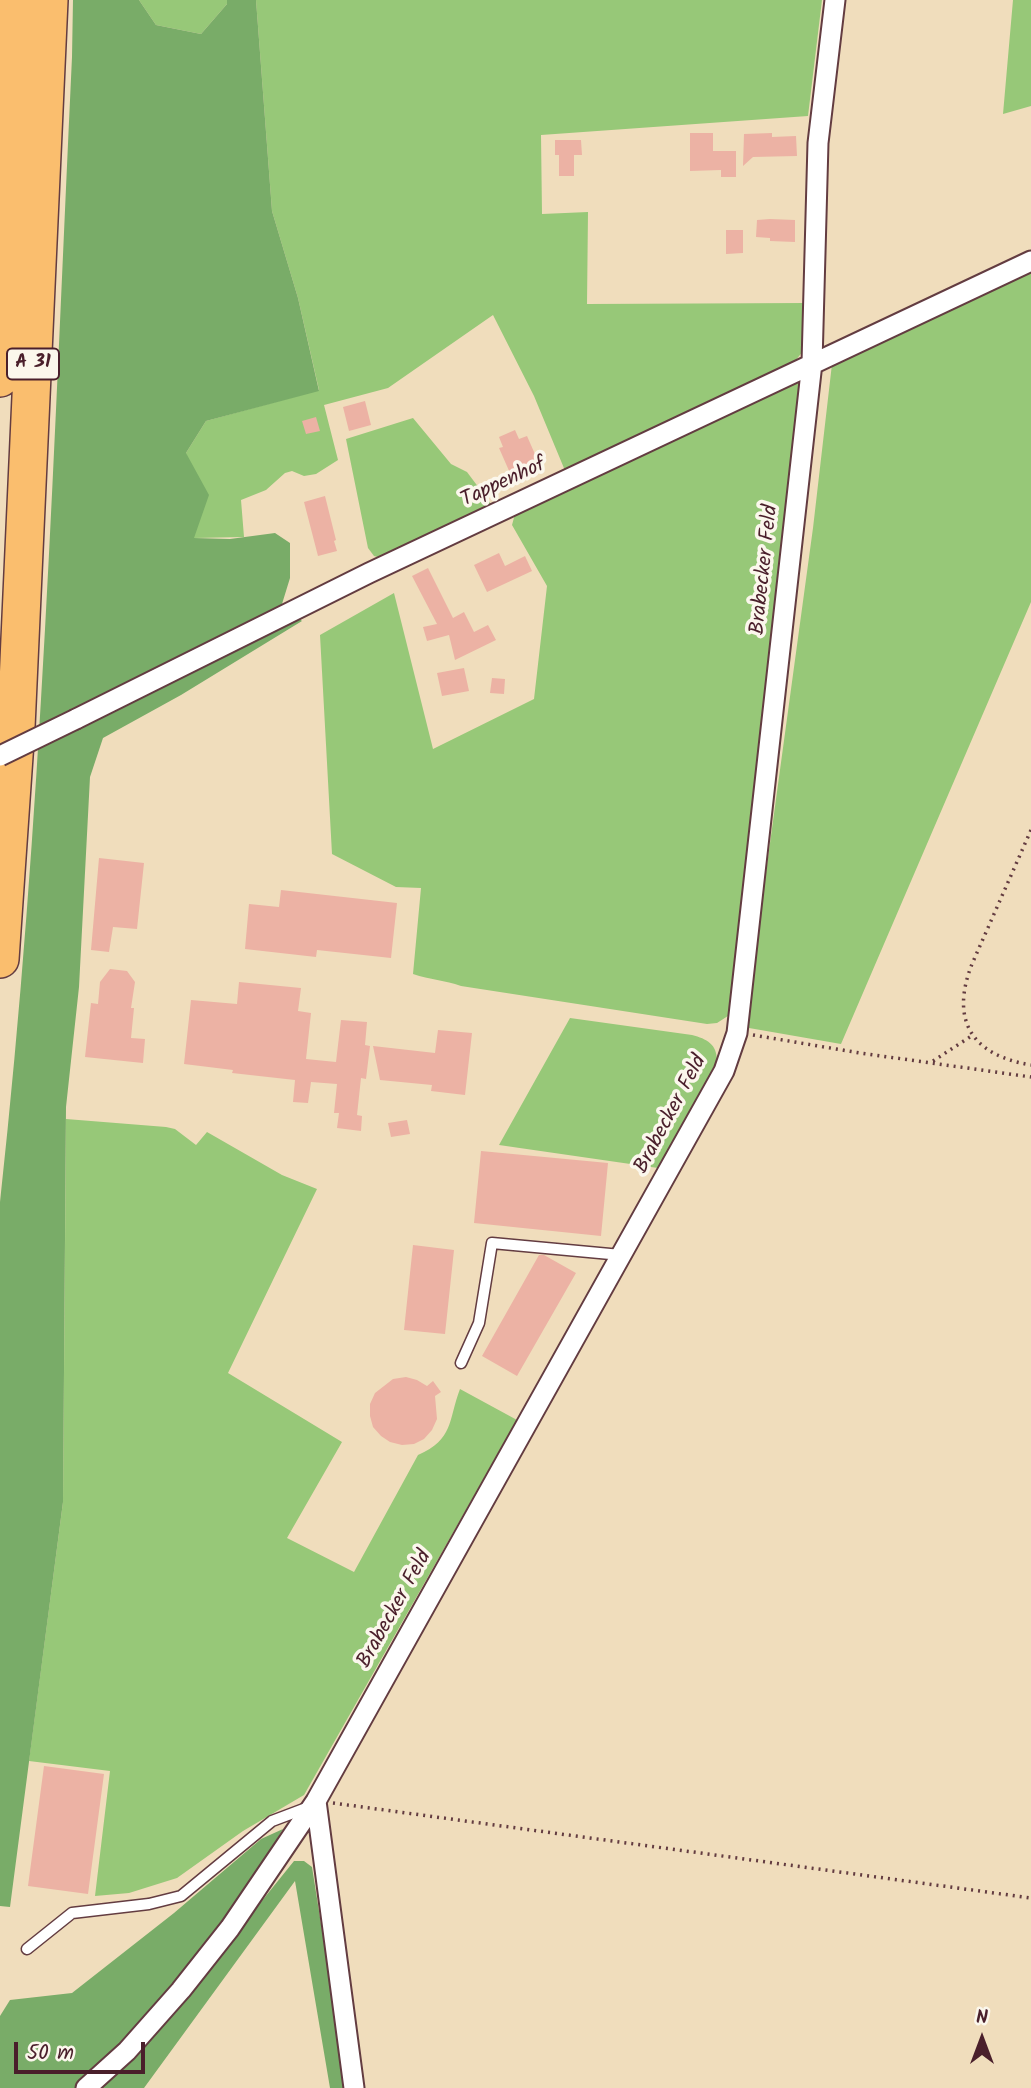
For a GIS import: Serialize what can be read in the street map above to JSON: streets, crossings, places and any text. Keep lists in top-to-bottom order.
{
  "streets": {
    "highway": ["A 31"],
    "street": ["Tappenhof", "Brabecker Feld"]
  },
  "crossings": [
    ["Tappenhof", "Brabecker Feld"]
  ],
  "scale_bar": "50 m",
  "north": "top"
}
